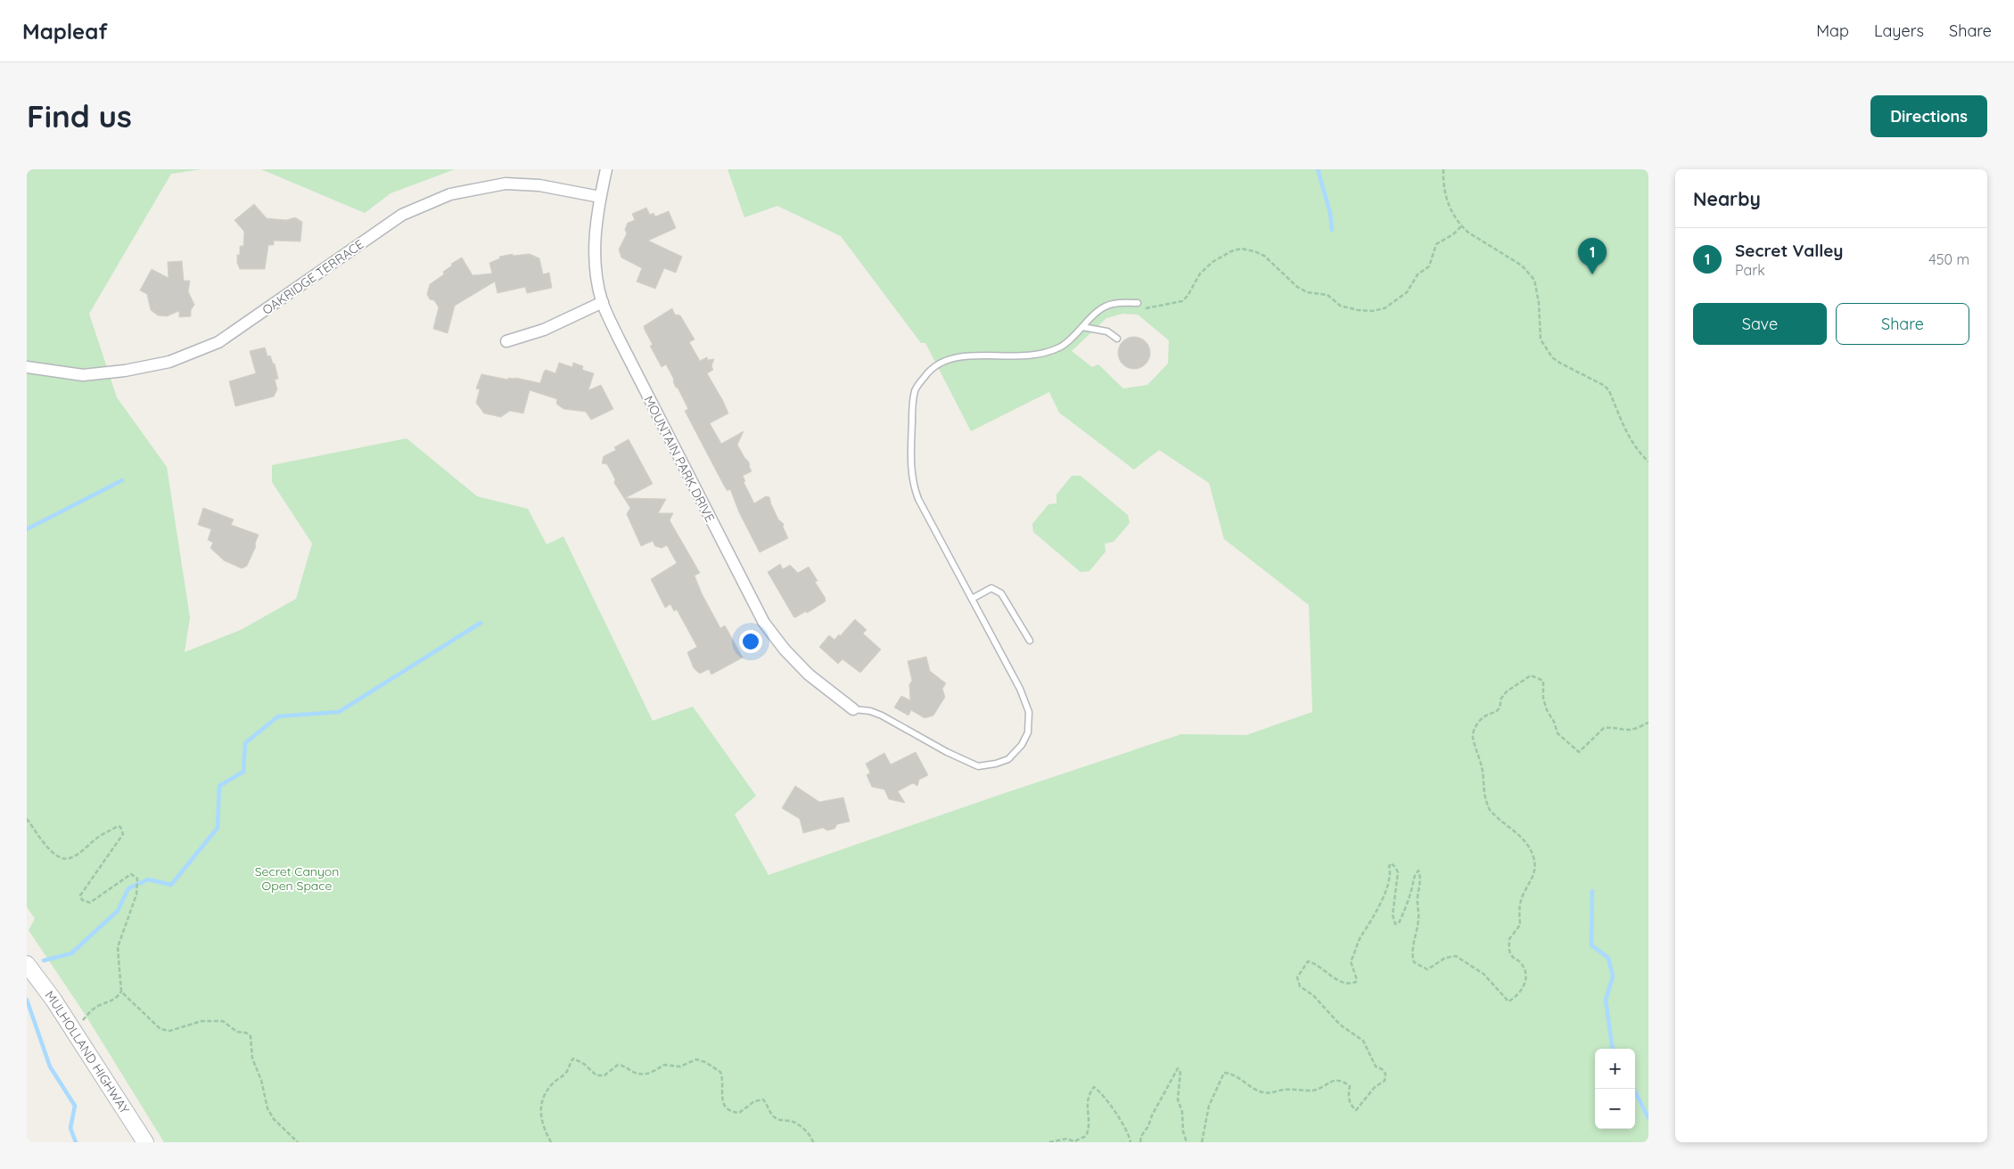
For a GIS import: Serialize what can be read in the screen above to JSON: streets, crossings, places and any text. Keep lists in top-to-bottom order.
{
  "streets": {
    "main road": ["MULHOLLAND HIGHWAY"],
    "street": ["OAKRIDGE TERRACE", "MOUNTAIN PARK DRIVE"]
  },
  "crossings": [
    ["OAKRIDGE TERRACE", "MOUNTAIN PARK DRIVE"]
  ],
  "parks": ["Secret Canyon Open Space"],
  "page": {
    "header": "Mapleaf",
    "nav": ["Map", "Layers", "Share"],
    "buttons": [
      "Directions",
      ["Save", "Share"]
    ],
    "title": "Find us",
    "heading": "Nearby",
    "list": [
      {
        "mark": "1",
        "name": "Secret Valley",
        "note": "Park",
        "value": "450 m"
      }
    ],
    "pins": "1",
    "map_buttons": ["+", "−"]
  }
}
